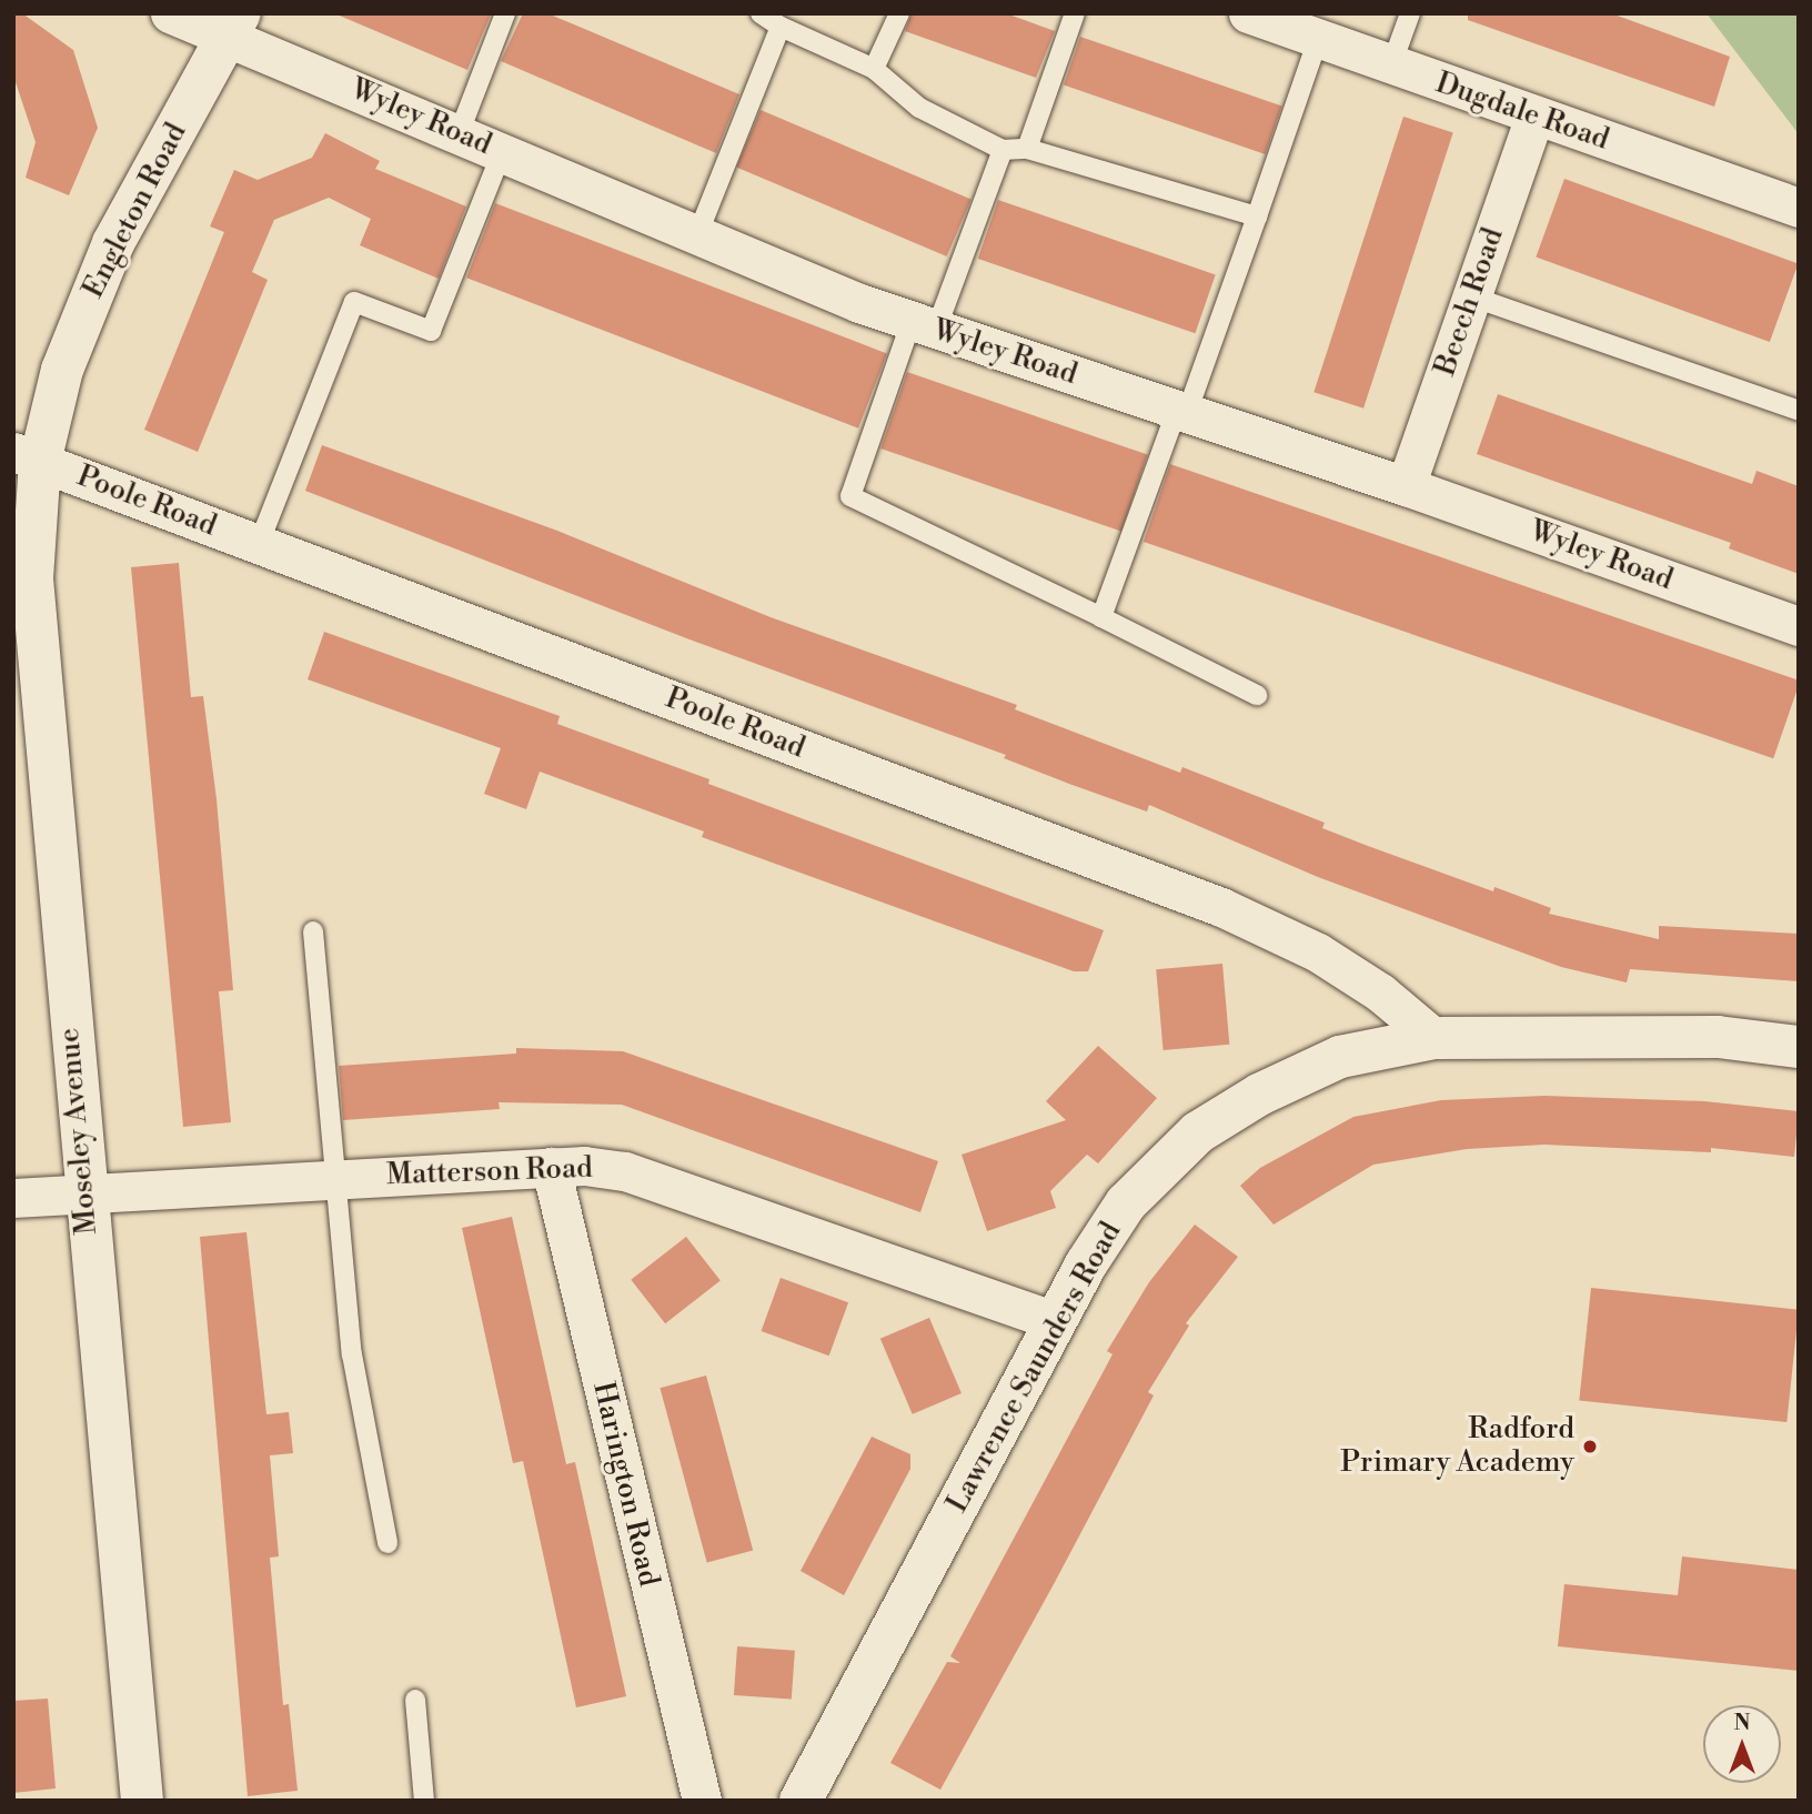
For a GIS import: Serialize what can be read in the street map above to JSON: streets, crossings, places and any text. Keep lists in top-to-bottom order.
{
  "streets": {
    "main road": ["Engleton Road", "Moseley Avenue", "Lawrence Saunders Road"],
    "street": [
      "Dugdale Road",
      "Wyley Road",
      "Beech Road",
      "Poole Road",
      "Matterson Road",
      "Harington Road"
    ]
  },
  "crossings": [
    ["Dugdale Road", "Beech Road"],
    ["Wyley Road", "Engleton Road"],
    ["Wyley Road", "Beech Road"],
    ["Engleton Road", "Poole Road"],
    ["Engleton Road", "Moseley Avenue"],
    ["Poole Road", "Moseley Avenue"],
    ["Poole Road", "Lawrence Saunders Road"],
    ["Moseley Avenue", "Matterson Road"],
    ["Matterson Road", "Lawrence Saunders Road"],
    ["Matterson Road", "Harington Road"]
  ],
  "places": ["Radford Primary Academy"],
  "north": "top"
}
